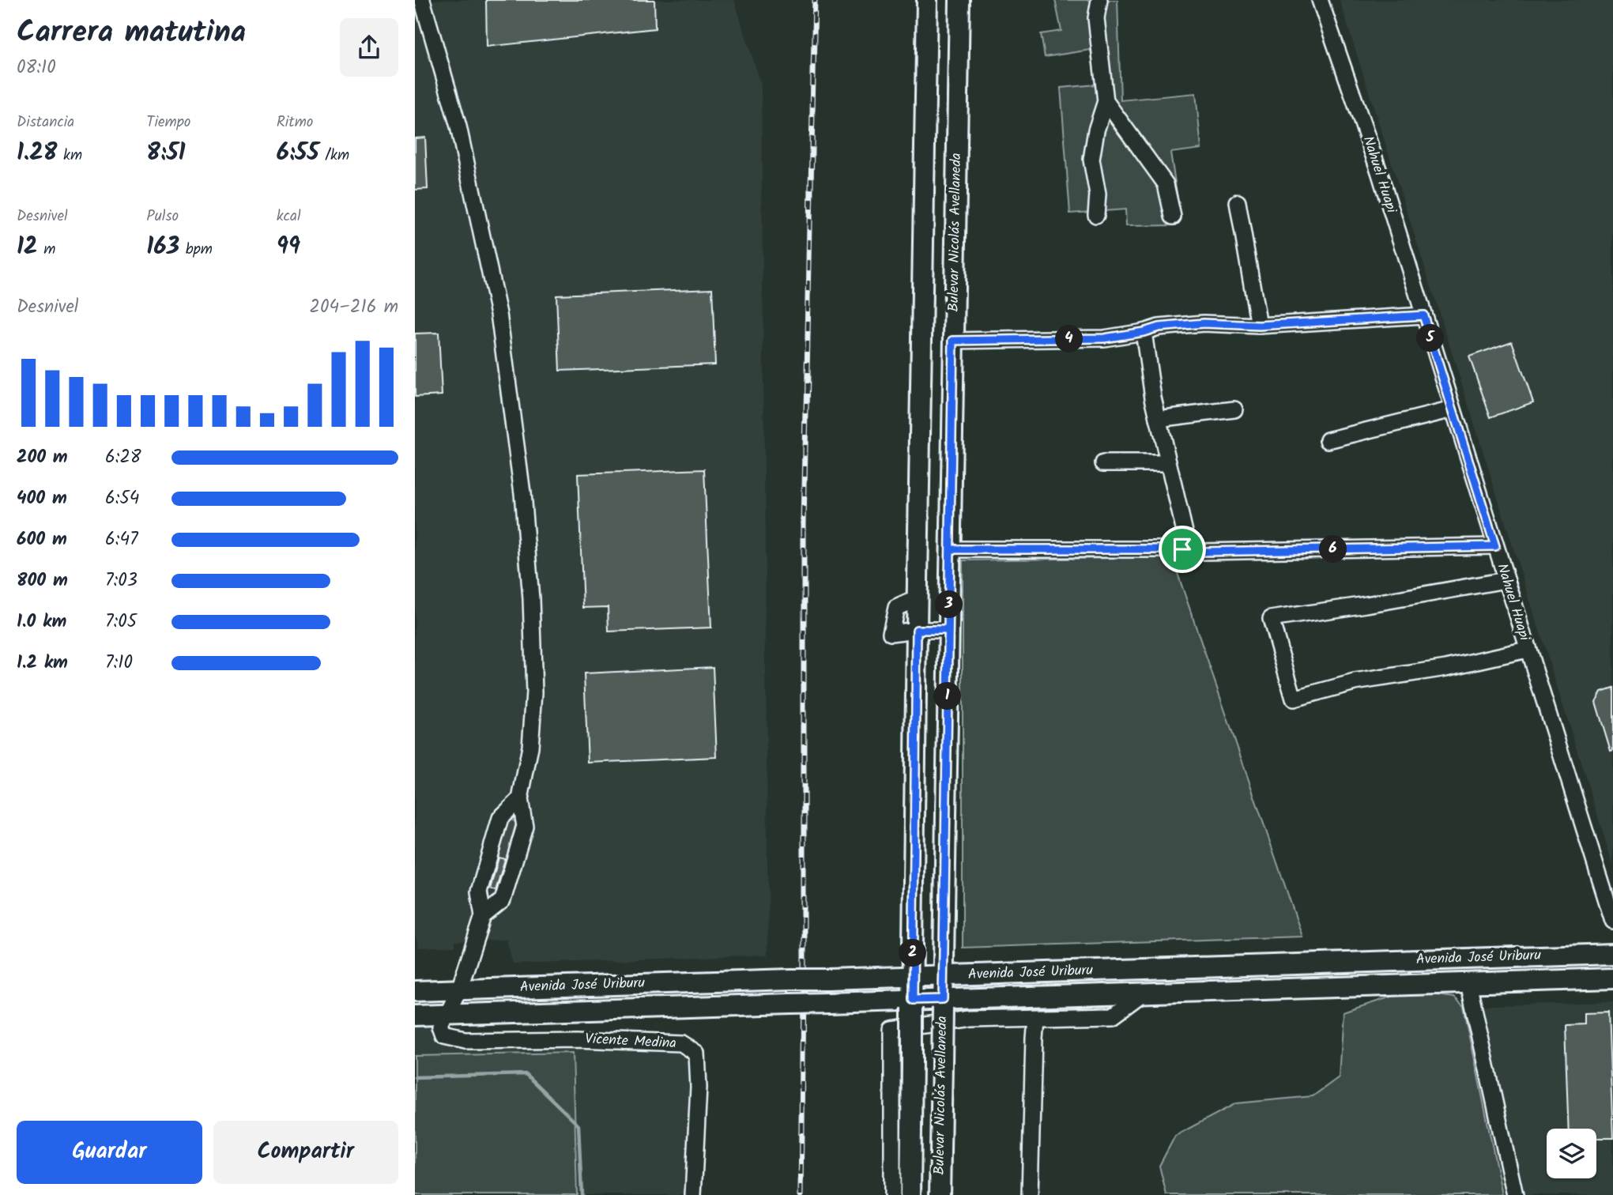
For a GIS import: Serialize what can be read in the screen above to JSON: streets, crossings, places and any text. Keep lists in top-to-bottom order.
{
  "streets": {
    "main road": ["Bulevar Nicolás Avellaneda", "Avenida José Uriburu"],
    "street": ["Nahuel Huapi", "Vicente Medina"]
  },
  "crossings": [
    ["Bulevar Nicolás Avellaneda", "Avenida José Uriburu"],
    ["Avenida José Uriburu", "Vicente Medina"]
  ],
  "page": {
    "heading": ["Carrera matutina", "08:10"],
    "stats": [
      ["Distancia", "1.28 km"],
      ["Tiempo", "8:51"],
      ["Ritmo", "6:55 /km"],
      ["Desnivel", "12 m"],
      ["Pulso", "163 bpm"],
      ["kcal", "99"]
    ],
    "chart": ["Desnivel", "204–216 m"],
    "pins": [
      "5",
      "4",
      "6",
      "3",
      "1",
      "2"
    ],
    "list": [
      {
        "name": "200 m",
        "note": "6:28"
      },
      {
        "name": "400 m",
        "note": "6:54"
      },
      {
        "name": "600 m",
        "note": "6:47"
      },
      {
        "name": "800 m",
        "note": "7:03"
      },
      {
        "name": "1.0 km",
        "note": "7:05"
      },
      {
        "name": "1.2 km",
        "note": "7:10"
      }
    ],
    "buttons": ["Guardar", "Compartir"]
  }
}
